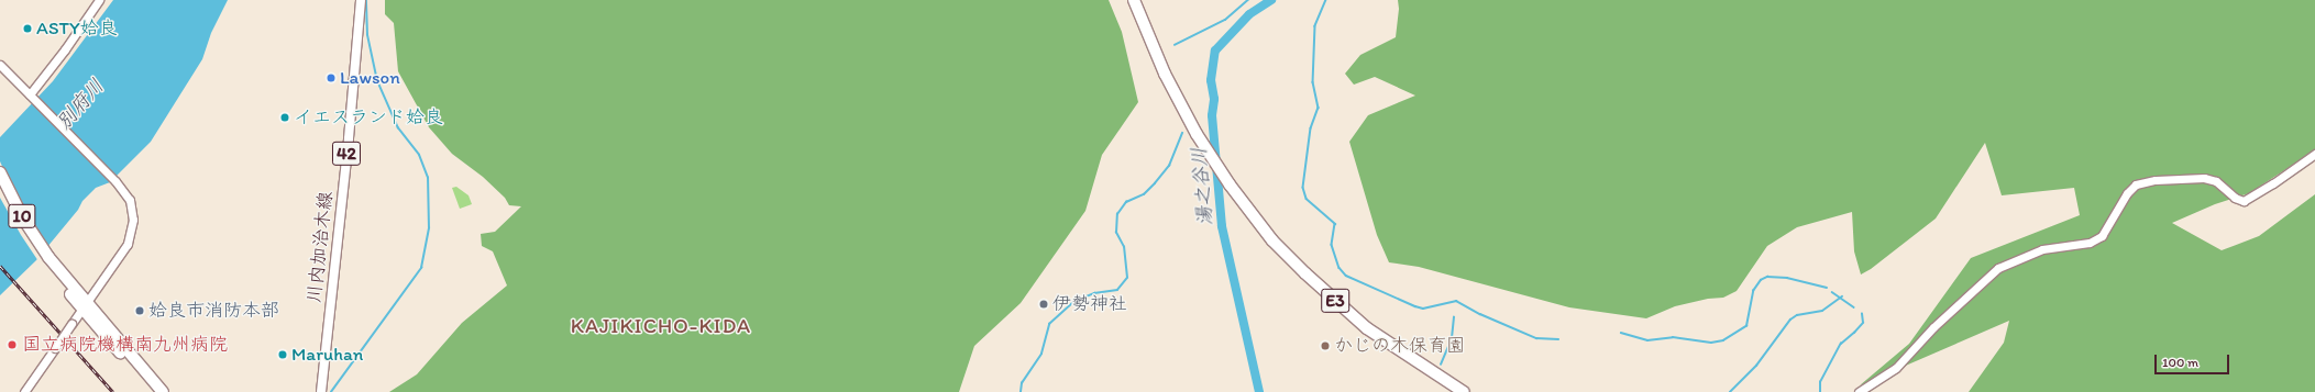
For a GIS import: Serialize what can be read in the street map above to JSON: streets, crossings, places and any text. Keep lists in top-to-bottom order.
{
  "streets": {
    "highway": ["10", "E3"],
    "main road": ["42", "川内加治木線"]
  },
  "districts": ["KAJIKICHO-KIDA"],
  "water": ["別府川", "湯之谷川"],
  "places": [
    "ASTY姶良",
    "Lawson",
    "イエスランド姶良",
    "伊勢神社",
    "姶良市消防本部",
    "国立病院機構南九州病院",
    "かじの木保育園",
    "Maruhan"
  ],
  "scale_bar": "100 m"
}
